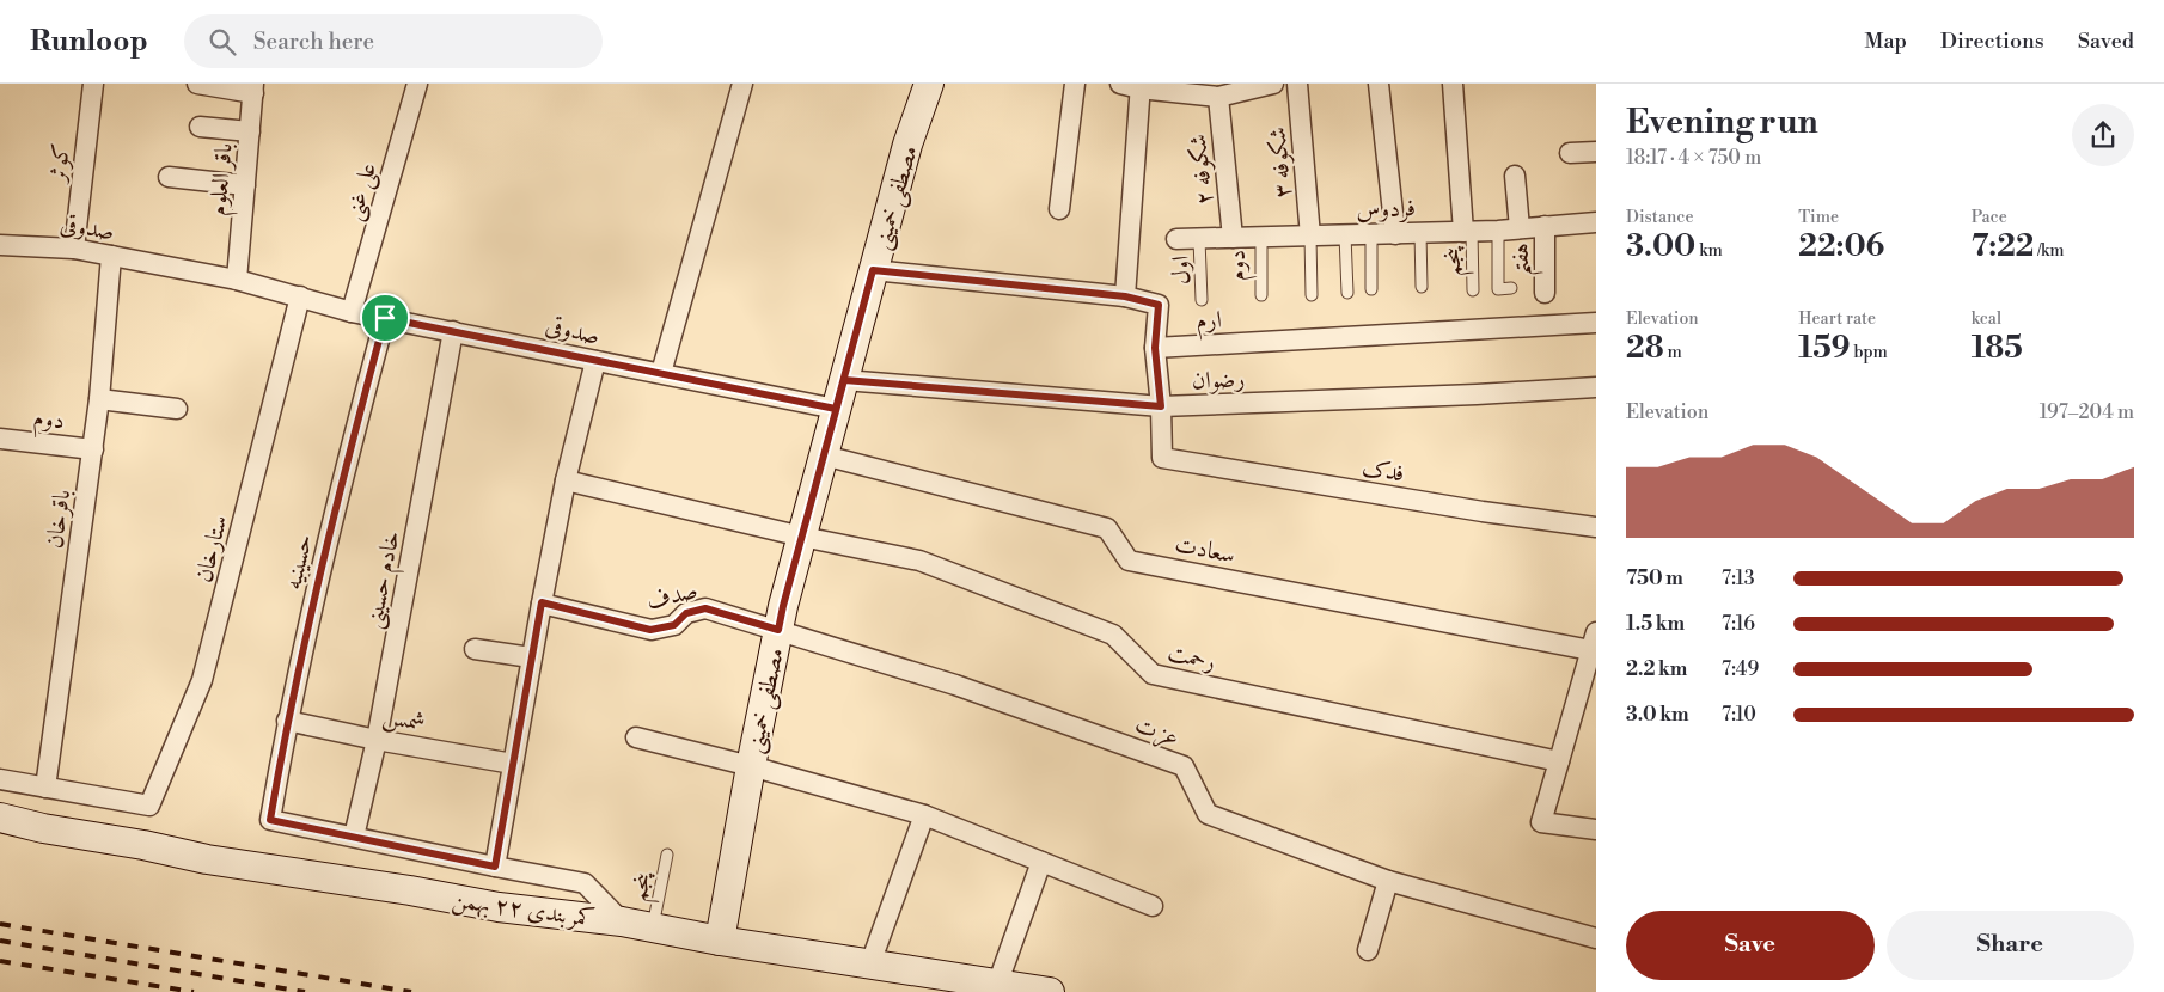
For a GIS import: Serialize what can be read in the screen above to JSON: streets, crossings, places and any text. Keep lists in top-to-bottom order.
{
  "streets": {
    "street": [
      "کوثر",
      "شکوفه ۳",
      "شکوفه ۲",
      "باقر العلوم",
      "علی غنی",
      "مصطفی خمینی",
      "فردوس",
      "صدوقی",
      "هفتم",
      "دوم",
      "ارم",
      "رضوان",
      "فدک",
      "باقرخان",
      "ستارخان",
      "سعادت",
      "حسینیه",
      "خادم حسینی",
      "صدف",
      "رحمت",
      "شمس",
      "عزت",
      "کمربندی ۲۲ بهمن"
    ],
    "lane": ["پنجم", "اول"]
  },
  "crossings": [
    ["کوثر", "صدوقی"],
    ["شکوفه ۳", "فردوس"],
    ["شکوفه ۲", "فردوس"],
    ["باقر العلوم", "صدوقی"],
    ["علی غنی", "صدوقی"],
    ["مصطفی خمینی", "صدوقی"],
    ["مصطفی خمینی", "رضوان"],
    ["مصطفی خمینی", "سعادت"],
    ["مصطفی خمینی", "صدف"],
    ["مصطفی خمینی", "رحمت"],
    ["مصطفی خمینی", "عزت"],
    ["مصطفی خمینی", "کمربندی ۲۲ بهمن"],
    ["فردوس", "هفتم"],
    ["فردوس", "پنجم"],
    ["فردوس", "دوم"],
    ["فردوس", "اول"],
    ["صدوقی", "باقرخان"],
    ["صدوقی", "ستارخان"],
    ["صدوقی", "حسینیه"],
    ["صدوقی", "خادم حسینی"],
    ["پنجم", "کمربندی ۲۲ بهمن"],
    ["دوم", "باقرخان"],
    ["رضوان", "فدک"],
    ["باقرخان", "ستارخان"],
    ["حسینیه", "خادم حسینی"],
    ["حسینیه", "شمس"],
    ["خادم حسینی", "شمس"],
    ["صدف", "عزت"]
  ],
  "page": {
    "header": "Runloop",
    "search": "Search here",
    "nav": ["Map", "Directions", "Saved"],
    "heading": ["Evening run", "18:17 · 4 × 750 m"],
    "stats": [
      ["Distance", "3.00 km"],
      ["Time", "22:06"],
      ["Pace", "7:22 /km"],
      ["Elevation", "28 m"],
      ["Heart rate", "159 bpm"],
      ["kcal", "185"]
    ],
    "chart": ["Elevation", "197–204 m"],
    "list": [
      {
        "name": "750 m",
        "note": "7:13"
      },
      {
        "name": "1.5 km",
        "note": "7:16"
      },
      {
        "name": "2.2 km",
        "note": "7:49"
      },
      {
        "name": "3.0 km",
        "note": "7:10"
      }
    ],
    "buttons": ["Save", "Share"]
  }
}
